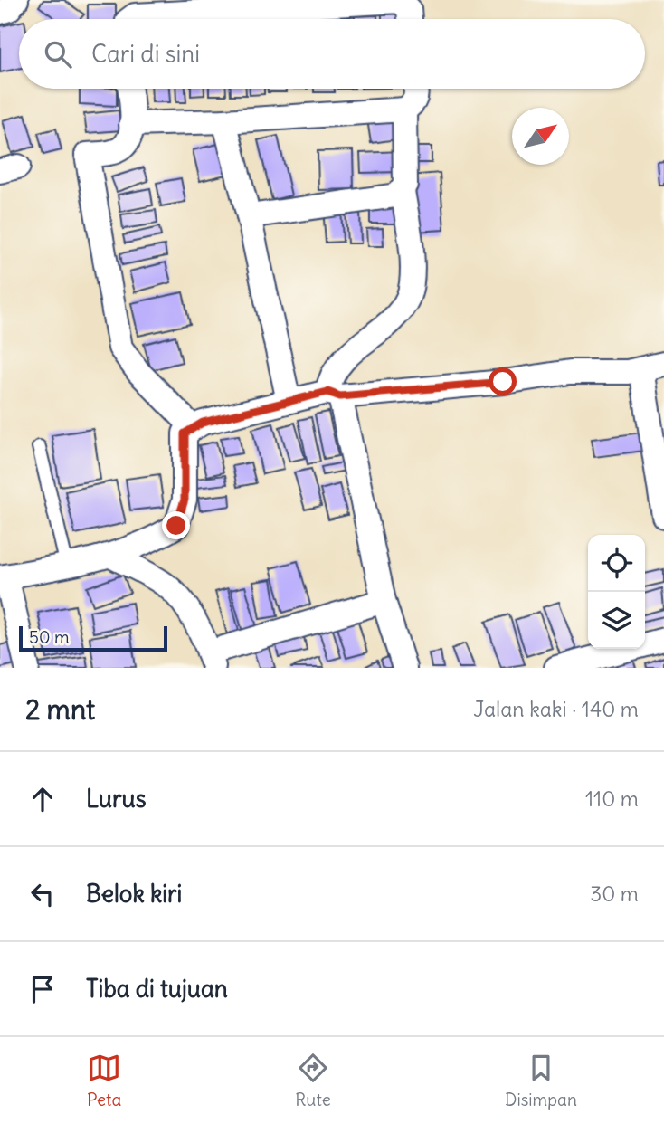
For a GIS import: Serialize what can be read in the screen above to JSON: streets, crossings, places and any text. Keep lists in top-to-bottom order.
{
  "scale_bar": "50 m",
  "north": "top right",
  "page": {
    "search": "Cari di sini",
    "scale": "50 m",
    "heading": ["2 mnt", "Jalan kaki · 140 m"],
    "list": [
      ["Lurus", "110 m"],
      ["Belok kiri", "30 m"],
      "Tiba di tujuan"
    ],
    "nav": ["Peta", "Rute", "Disimpan"]
  }
}
